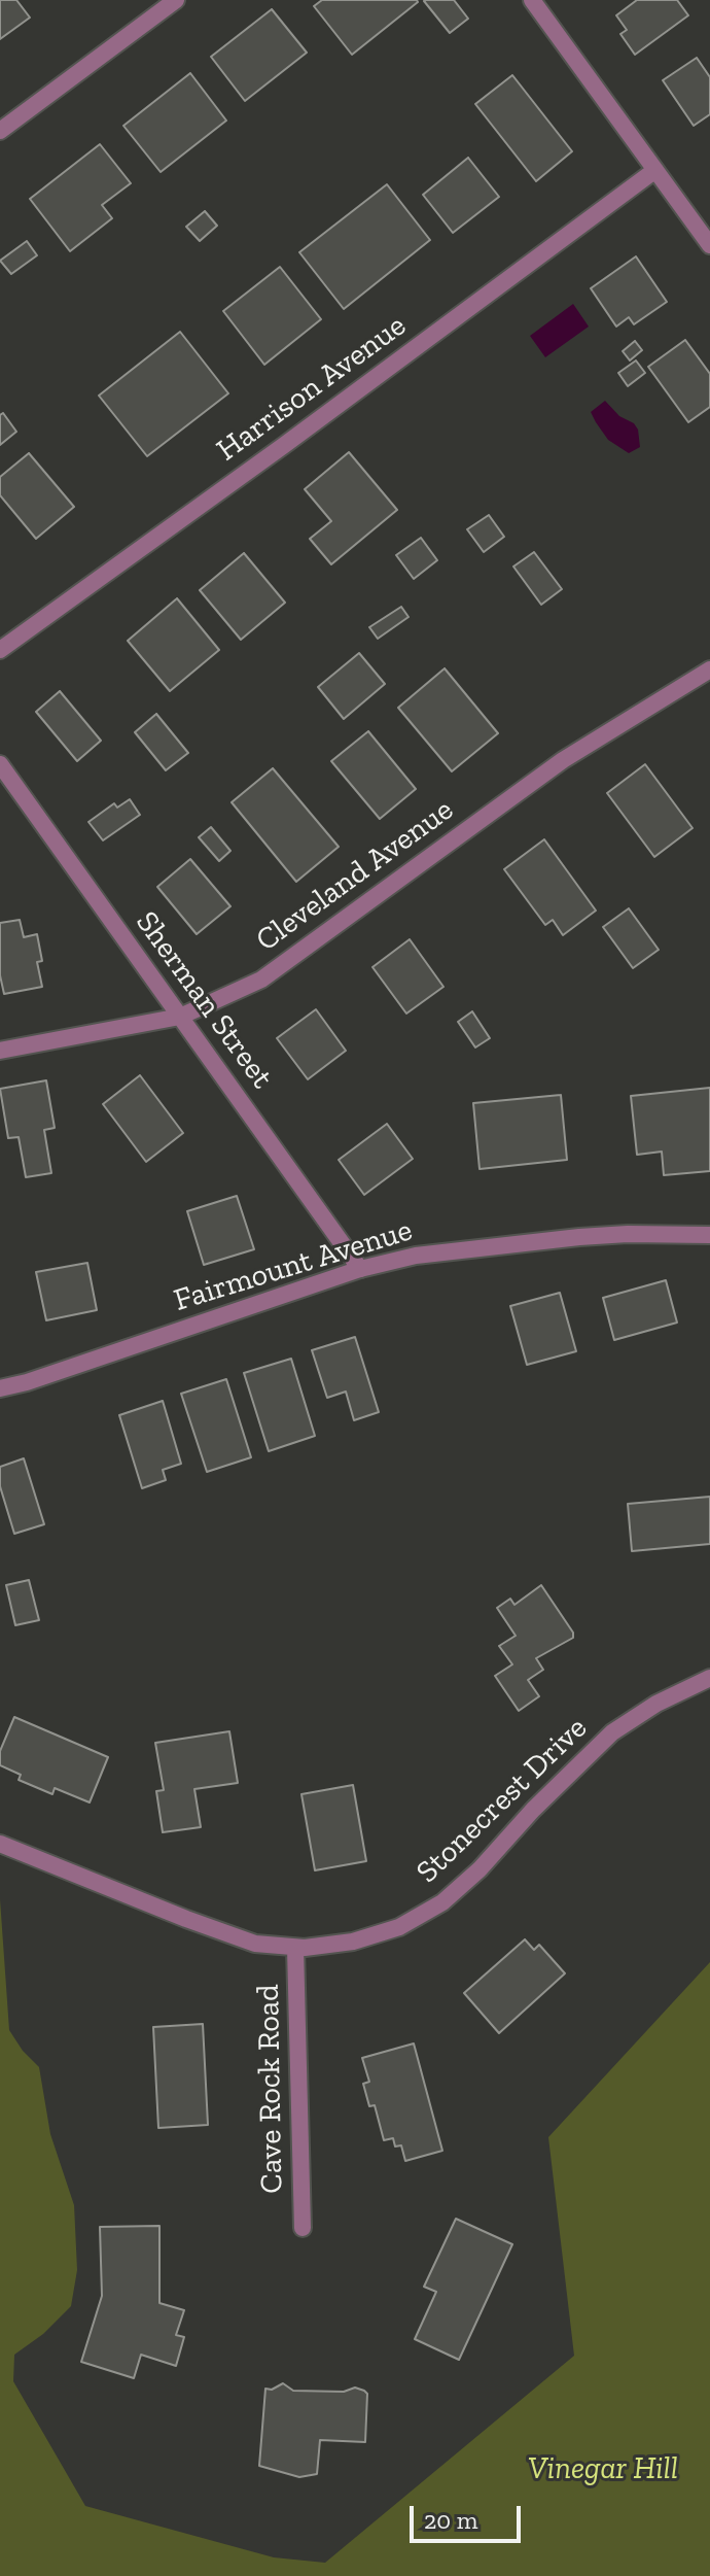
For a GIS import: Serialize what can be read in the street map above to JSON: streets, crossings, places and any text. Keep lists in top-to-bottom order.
{
  "streets": {
    "street": [
      "Harrison Avenue",
      "Cleveland Avenue",
      "Sherman Street",
      "Fairmount Avenue",
      "Stonecrest Drive",
      "Cave Rock Road"
    ]
  },
  "crossings": [
    ["Cleveland Avenue", "Sherman Street"],
    ["Sherman Street", "Fairmount Avenue"],
    ["Stonecrest Drive", "Cave Rock Road"]
  ],
  "parks": ["Vinegar Hill"],
  "scale_bar": "20 m"
}
